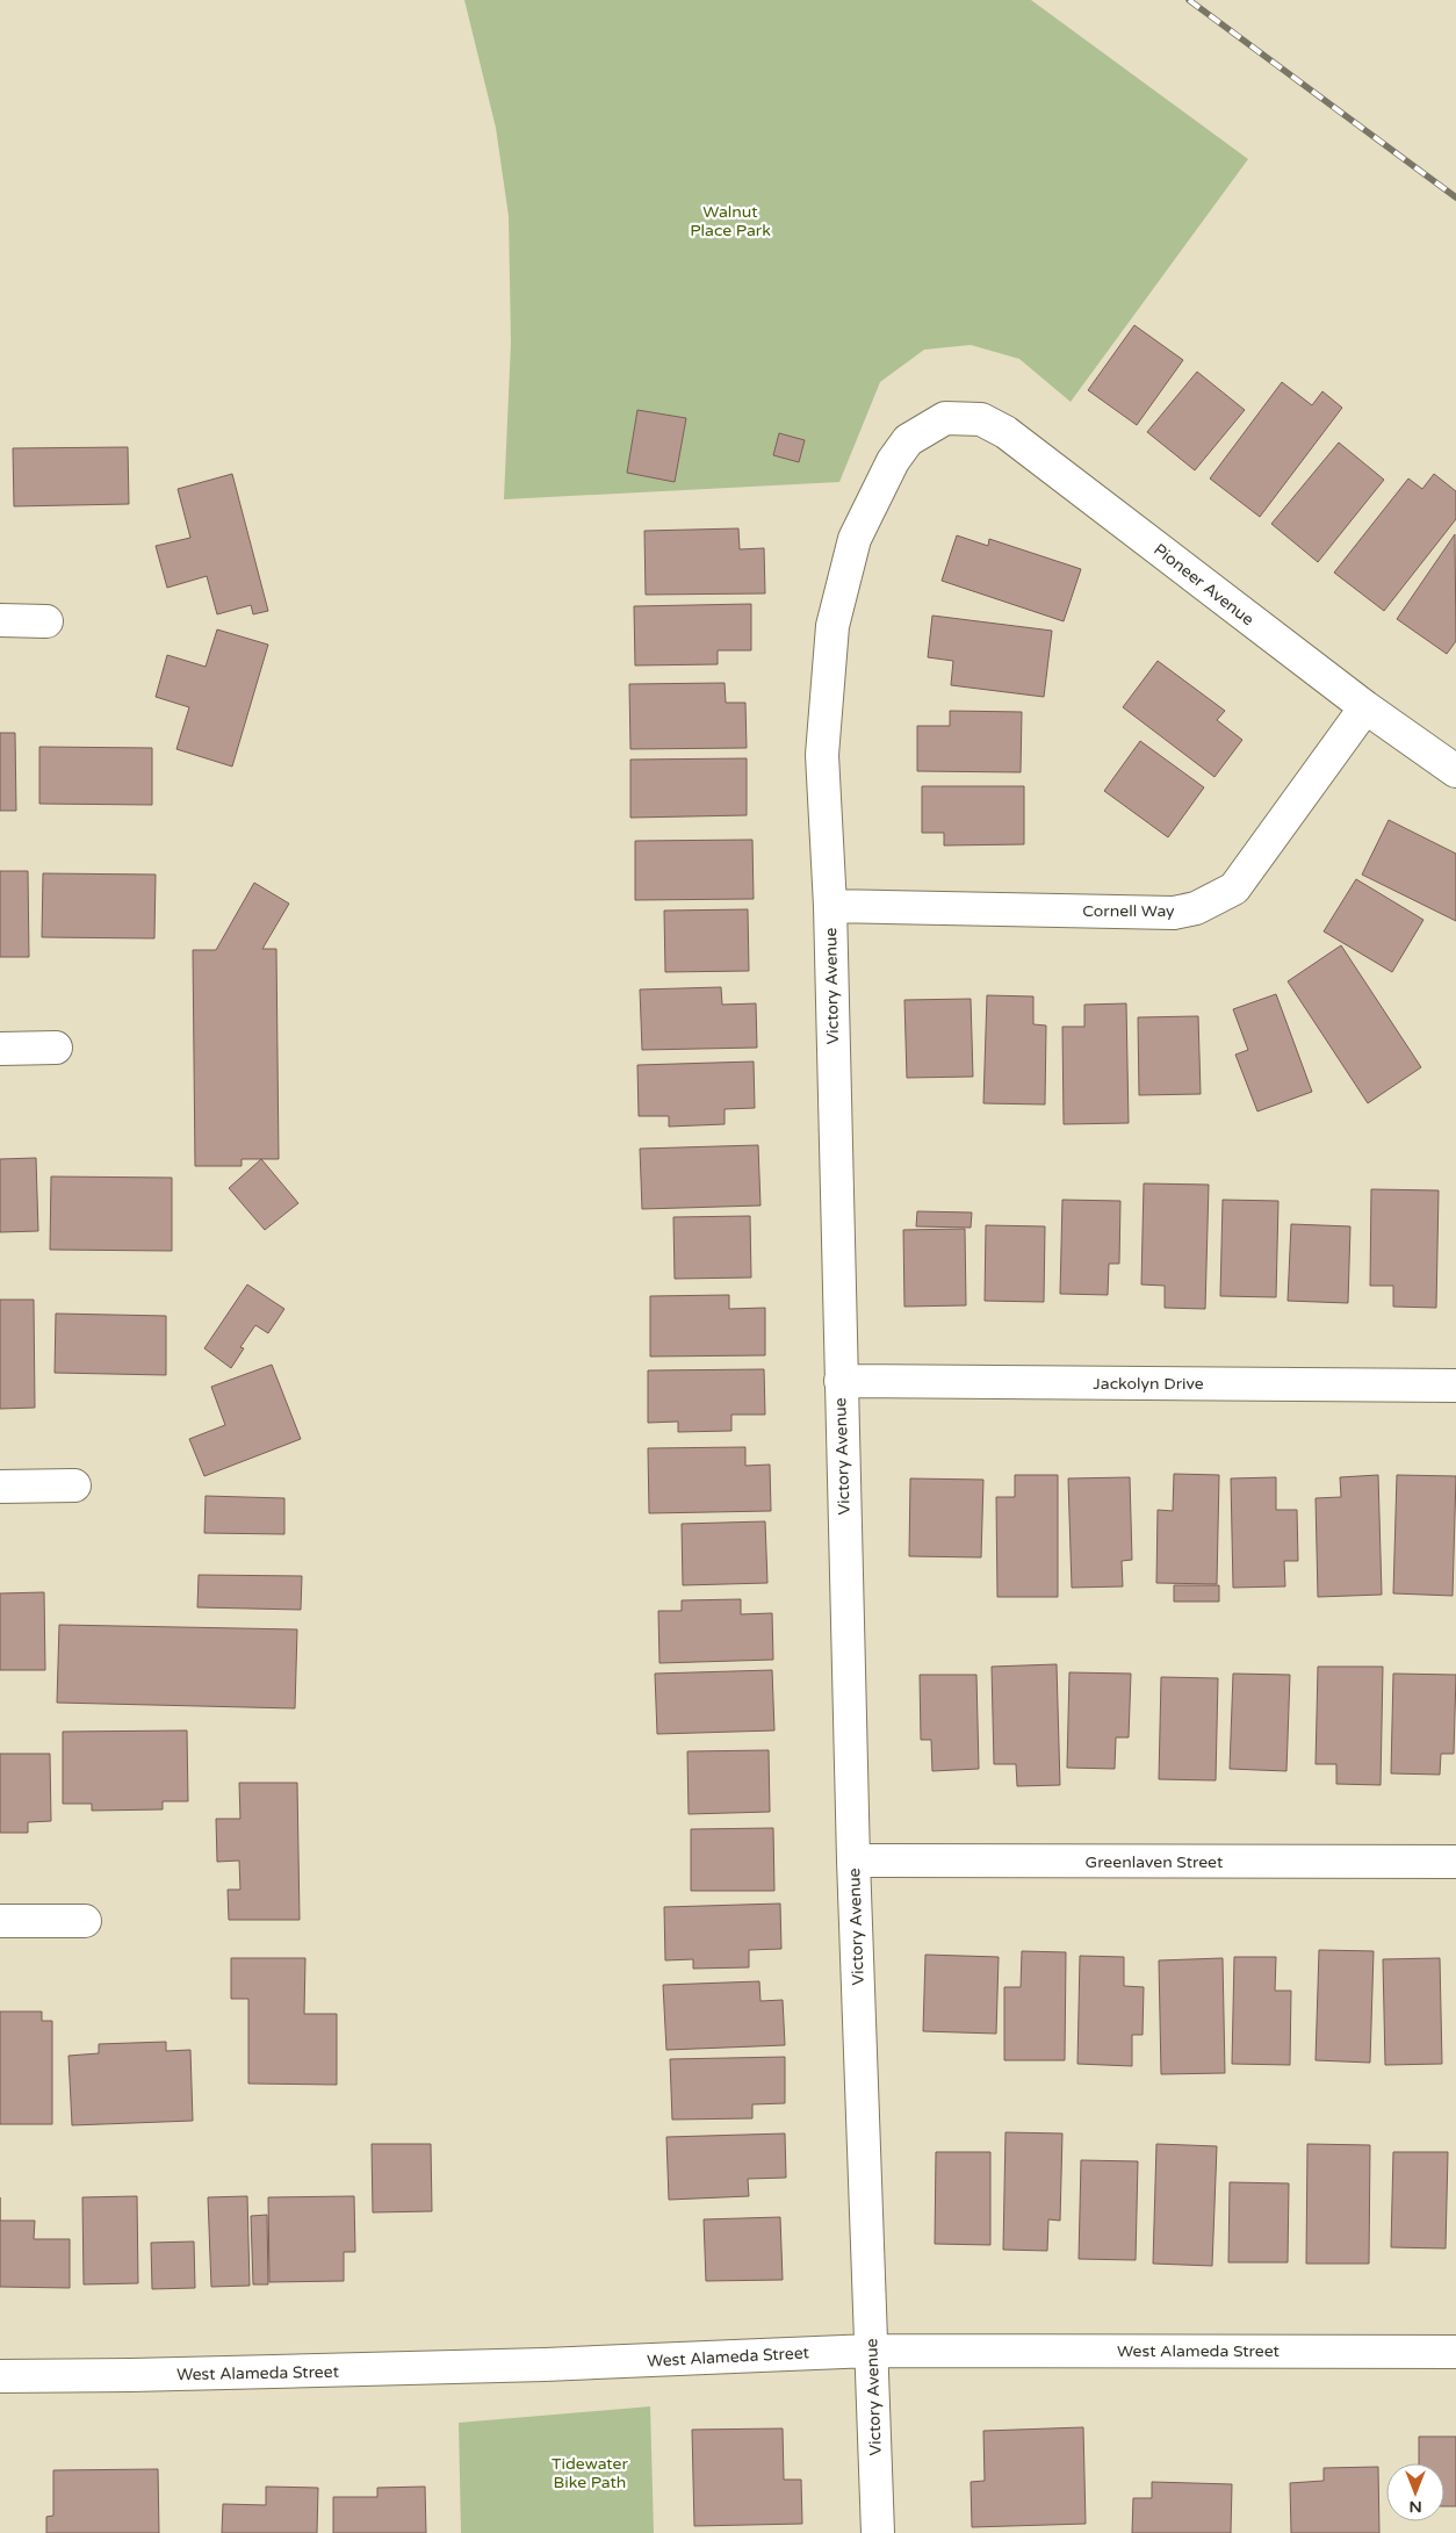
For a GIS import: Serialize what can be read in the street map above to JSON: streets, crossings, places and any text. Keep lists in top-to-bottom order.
{
  "streets": {
    "street": [
      "Pioneer Avenue",
      "Cornell Way",
      "Victory Avenue",
      "Jackolyn Drive",
      "Greenlaven Street",
      "West Alameda Street"
    ]
  },
  "crossings": [
    ["Pioneer Avenue", "Cornell Way"],
    ["Pioneer Avenue", "Victory Avenue"],
    ["Cornell Way", "Victory Avenue"],
    ["Victory Avenue", "Jackolyn Drive"],
    ["Victory Avenue", "Greenlaven Street"],
    ["Victory Avenue", "West Alameda Street"]
  ],
  "parks": ["Walnut Place Park", "Tidewater Bike Path"],
  "north": "bottom"
}
